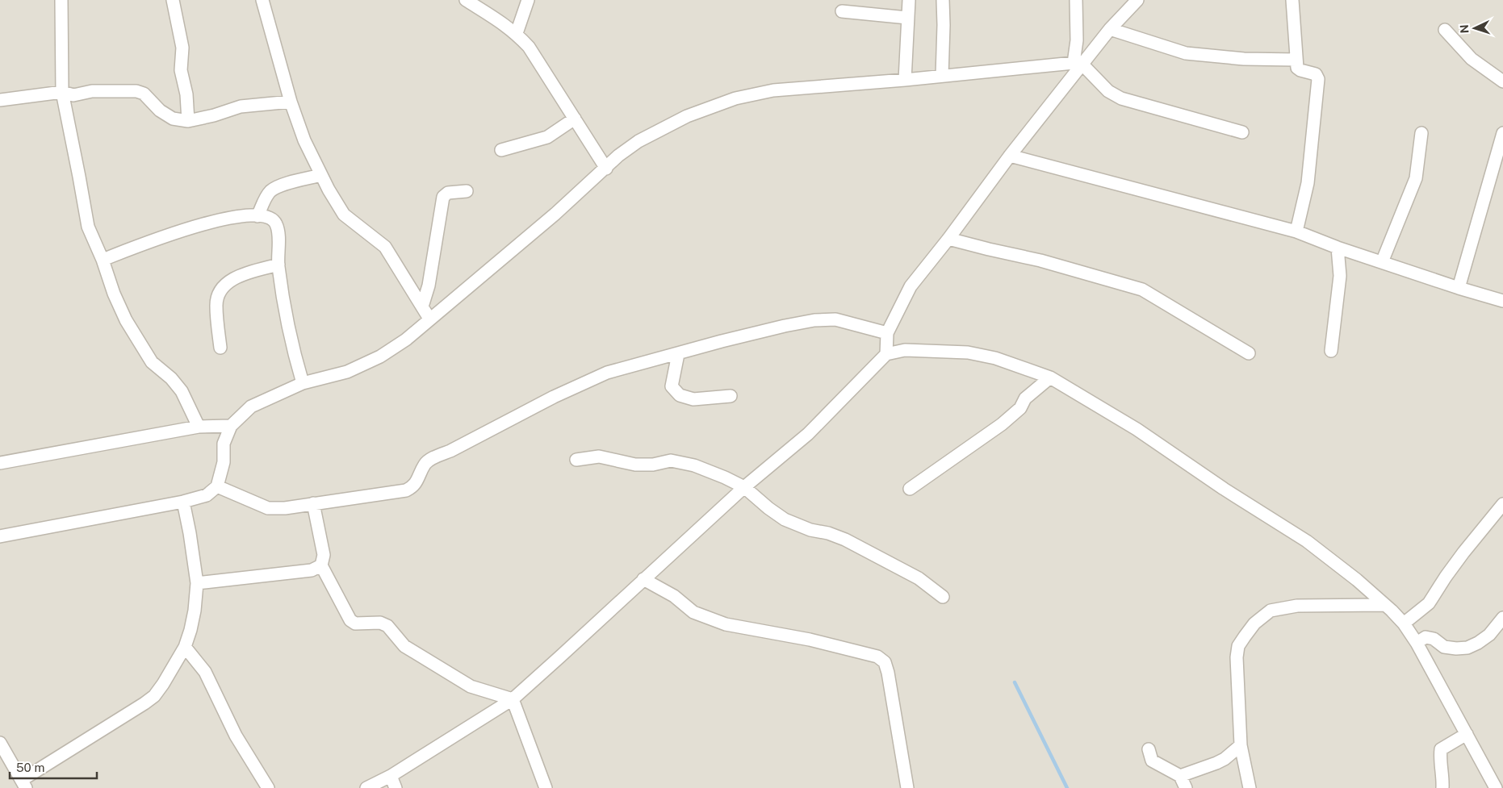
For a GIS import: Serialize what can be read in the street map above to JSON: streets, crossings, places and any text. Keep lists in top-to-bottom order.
{
  "scale_bar": "50 m",
  "north": "left"
}
